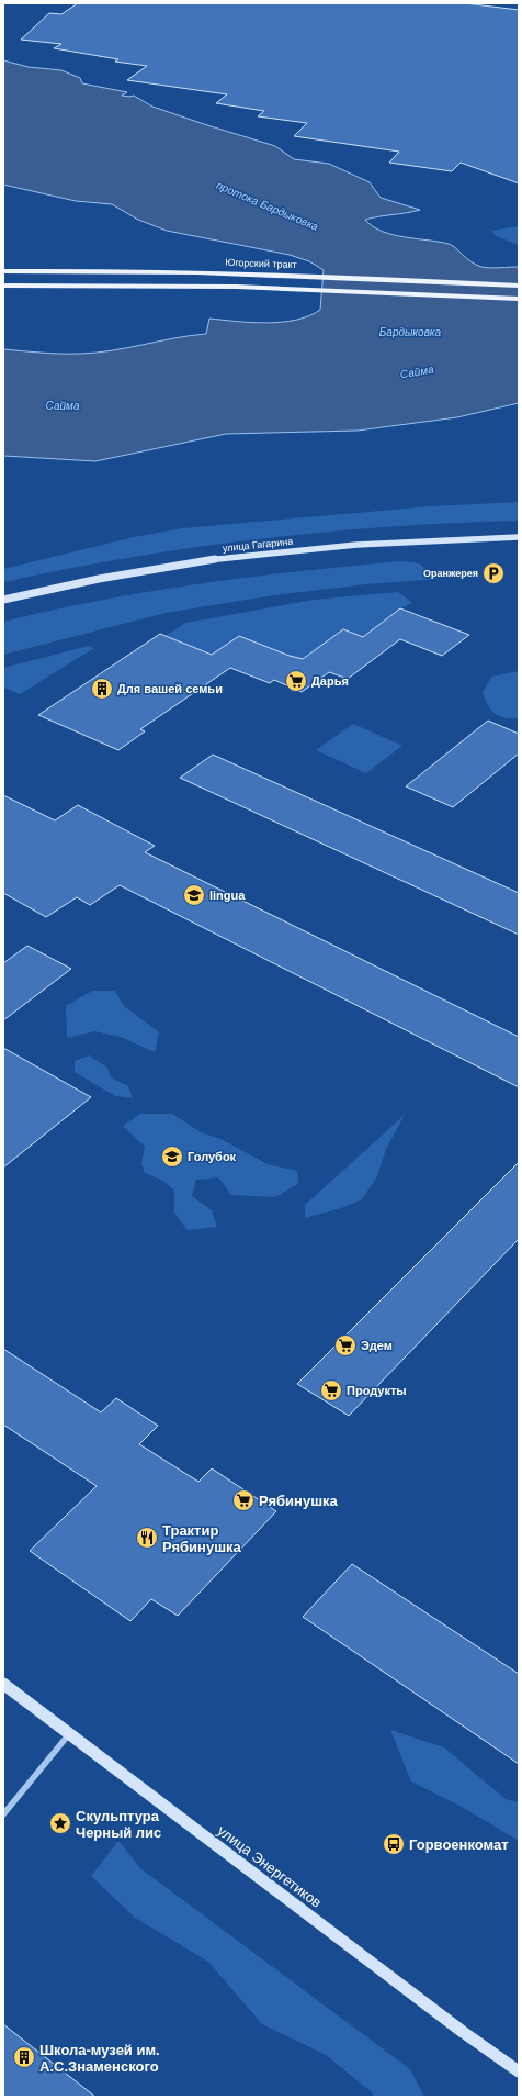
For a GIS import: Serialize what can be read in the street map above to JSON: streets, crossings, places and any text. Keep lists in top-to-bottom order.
{
  "streets": {
    "main road": ["Югорский тракт", "улица Гагарина", "улица Энергетиков"]
  },
  "water": ["протока Бардыковка", "Бардыковка", "Сайма"],
  "places": {
    "parking": ["Оранжерея"],
    "supermarket": [
      "Дарья",
      "Эдем",
      "Продукты",
      "Рябинушка"
    ],
    "building": ["Для вашей семьи", "Школа-музей им. А.С.Знаменского"],
    "school or university": ["lingua", "Голубок"],
    "restaurant": ["Трактир Рябинушка"],
    "place": ["Скульптура Черный лис"],
    "bus stop": ["Горвоенкомат"]
  }
}
